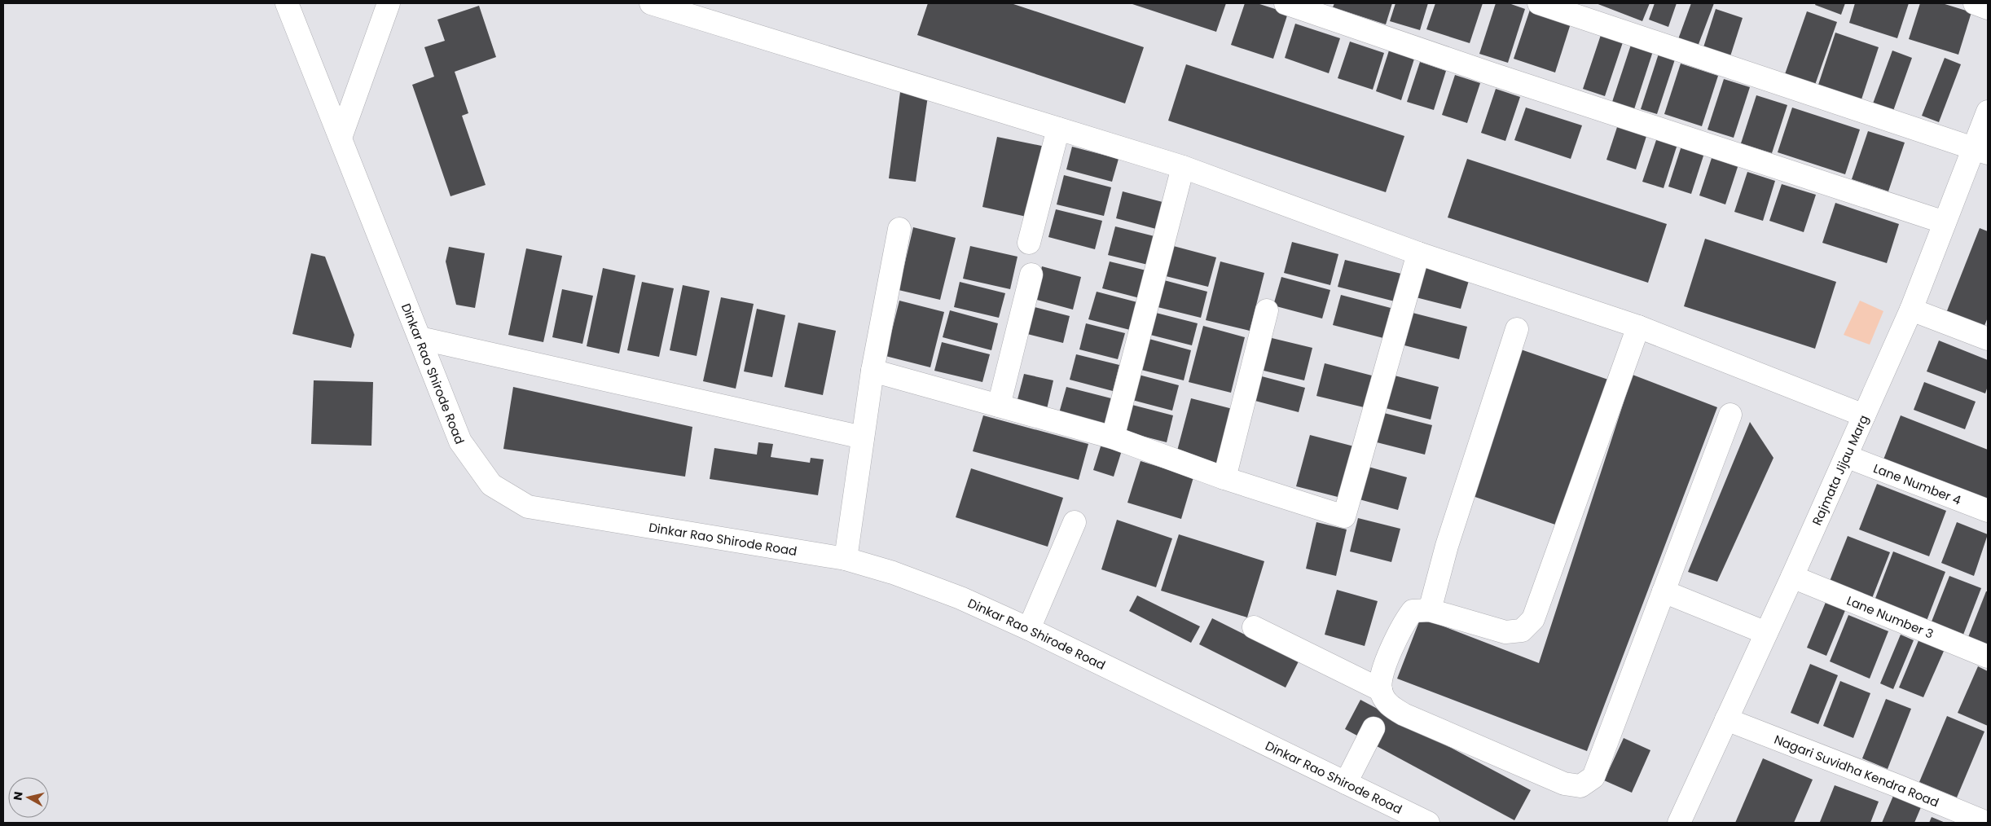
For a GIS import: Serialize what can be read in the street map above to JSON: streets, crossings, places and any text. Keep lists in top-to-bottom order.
{
  "streets": {
    "street": [
      "Dinkar Rao Shirode Road",
      "Rajmata Jijau Marg",
      "Lane Number 4",
      "Lane Number 3",
      "Nagari Suvidha Kendra Road"
    ]
  },
  "crossings": [
    ["Rajmata Jijau Marg", "Lane Number 4"],
    ["Rajmata Jijau Marg", "Lane Number 3"],
    ["Rajmata Jijau Marg", "Nagari Suvidha Kendra Road"]
  ],
  "north": "left"
}
